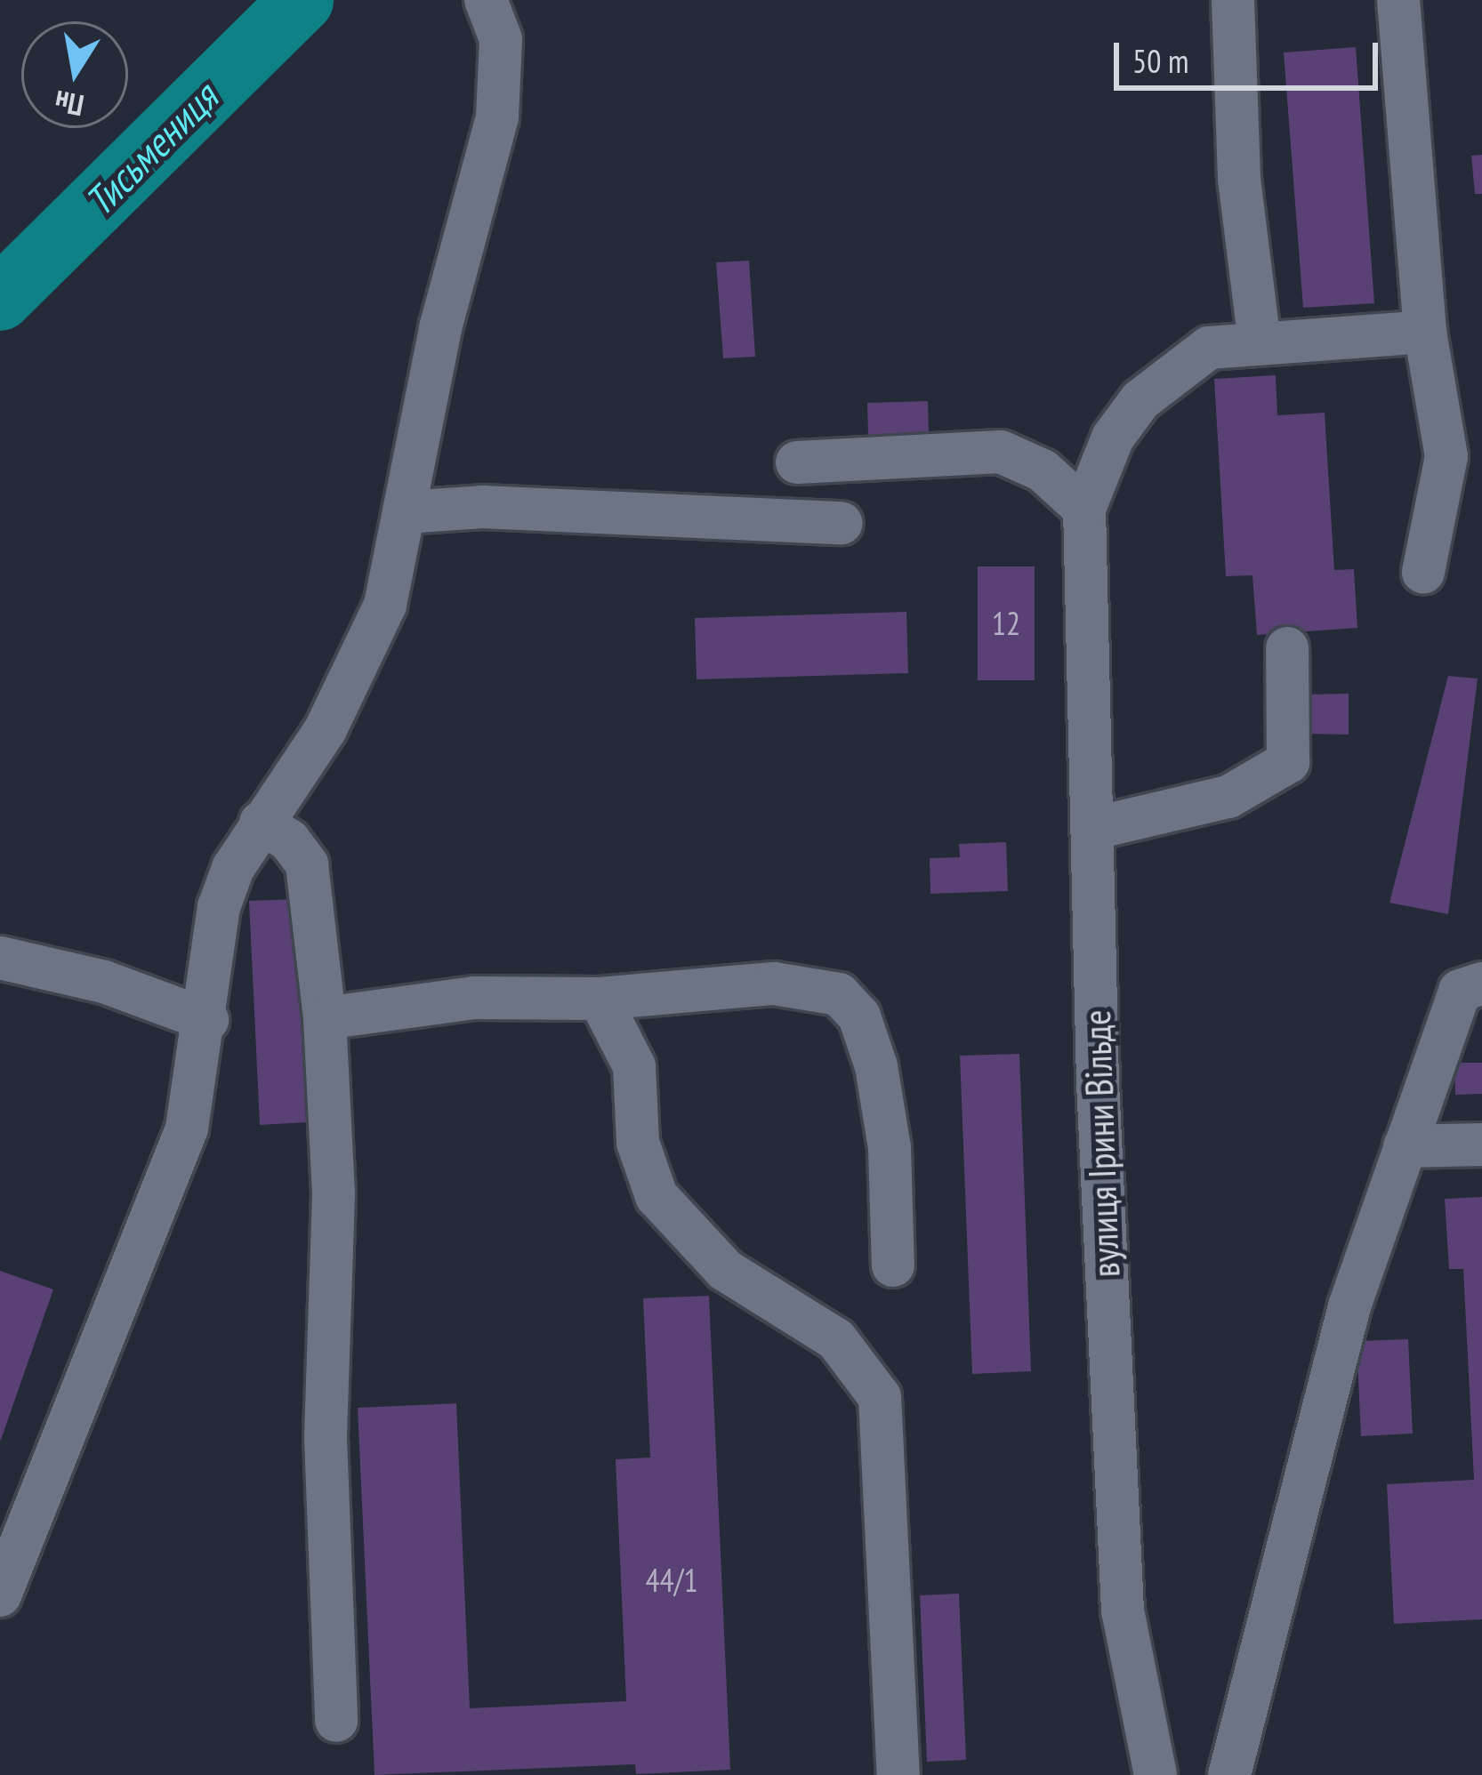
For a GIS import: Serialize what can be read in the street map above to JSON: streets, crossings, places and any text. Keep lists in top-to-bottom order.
{
  "streets": {
    "street": ["вулиця Ірини Вільде"]
  },
  "water": ["Тисьмениця"],
  "house_numbers": ["12", "44/1"],
  "scale_bar": "50 m",
  "north": "bottom"
}
